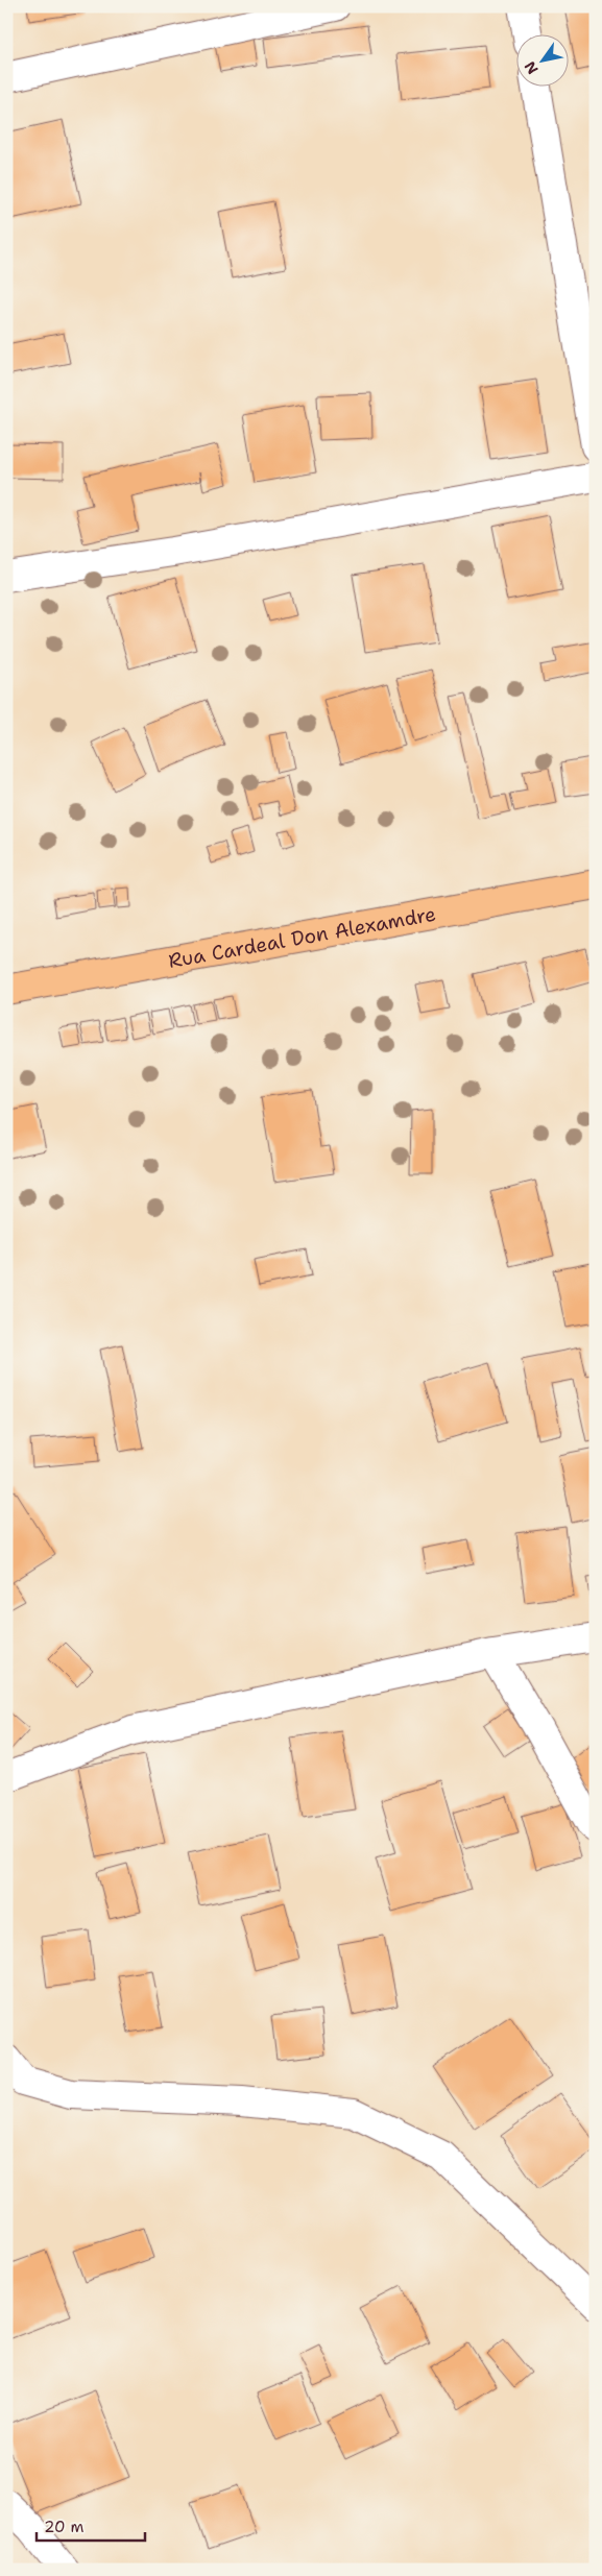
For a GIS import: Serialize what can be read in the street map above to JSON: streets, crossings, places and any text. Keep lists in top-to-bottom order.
{
  "streets": {
    "main road": ["Rua Cardeal Don Alexamdre"]
  },
  "scale_bar": "20 m",
  "north": "bottom left"
}
